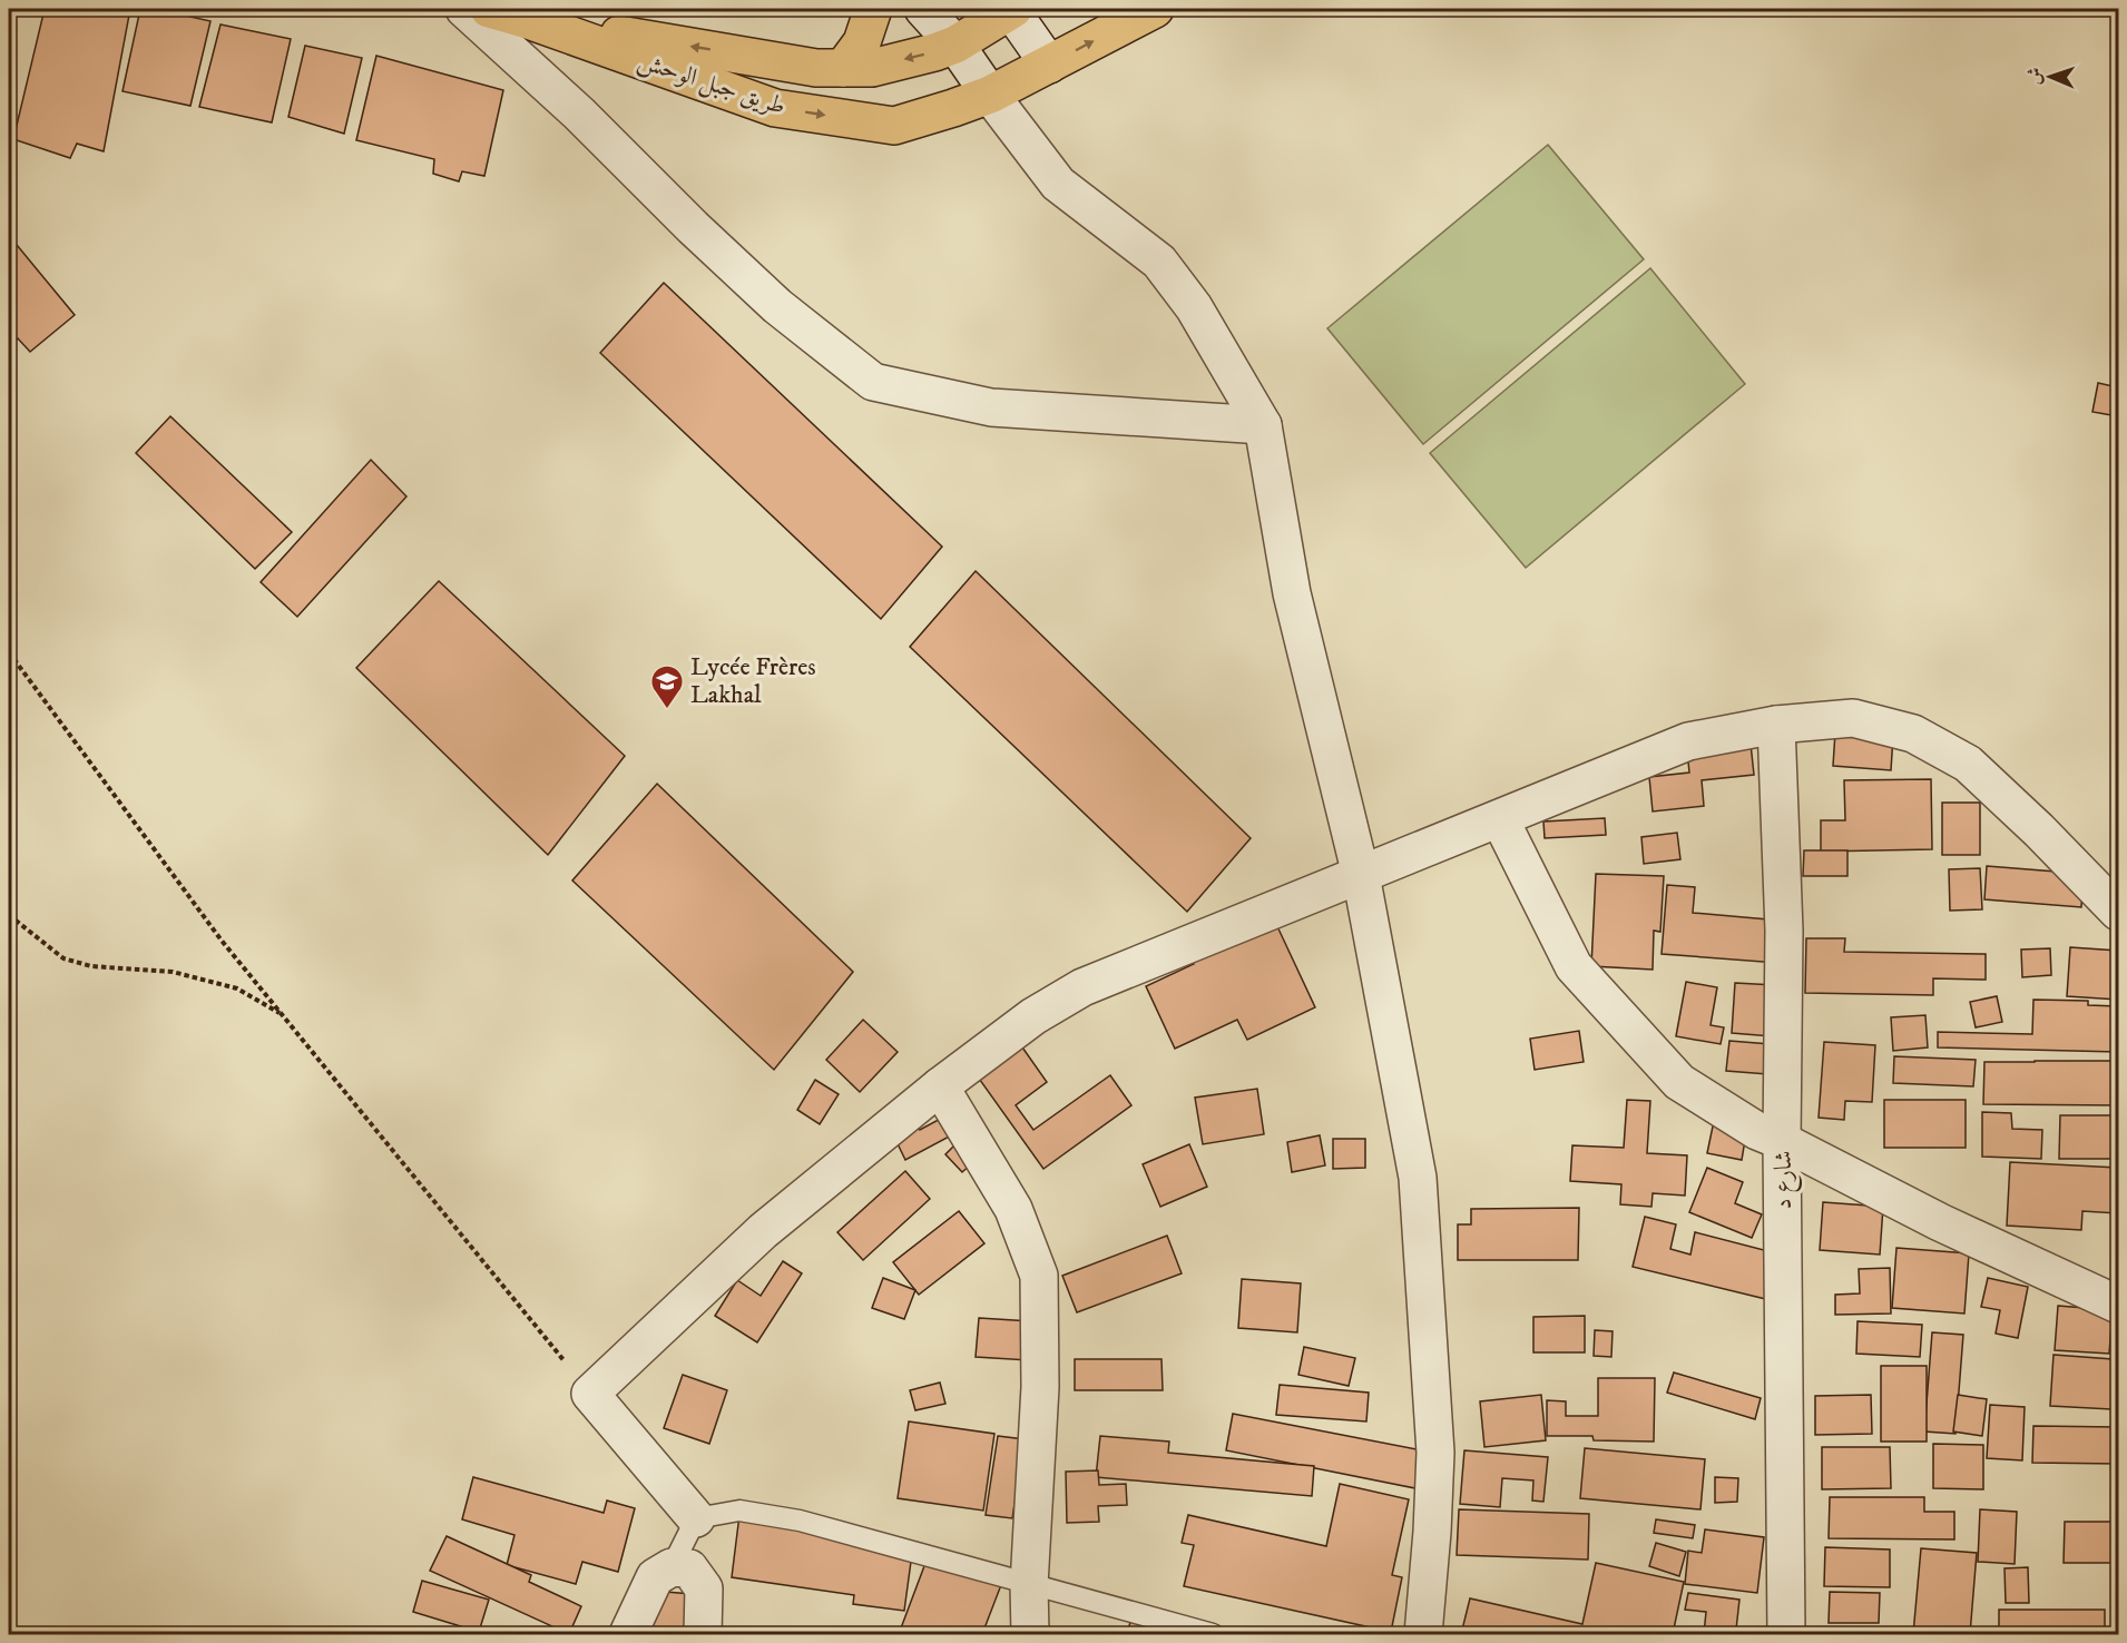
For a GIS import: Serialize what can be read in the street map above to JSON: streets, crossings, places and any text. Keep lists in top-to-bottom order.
{
  "streets": {
    "main road": ["طريق جبل الوحش"],
    "street": ["شارع د"]
  },
  "places": {
    "school or university": ["Lycée Frères Lakhal"]
  },
  "north": "left"
}
